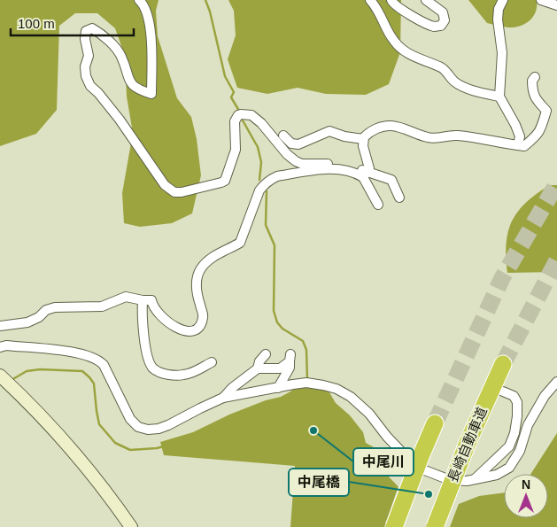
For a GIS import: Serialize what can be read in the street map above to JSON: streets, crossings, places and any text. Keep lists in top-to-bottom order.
{
  "streets": {
    "highway": ["長崎自動車道"]
  },
  "places": ["中尾川", "中尾橋"],
  "scale_bar": "100 m",
  "north": "top"
}
